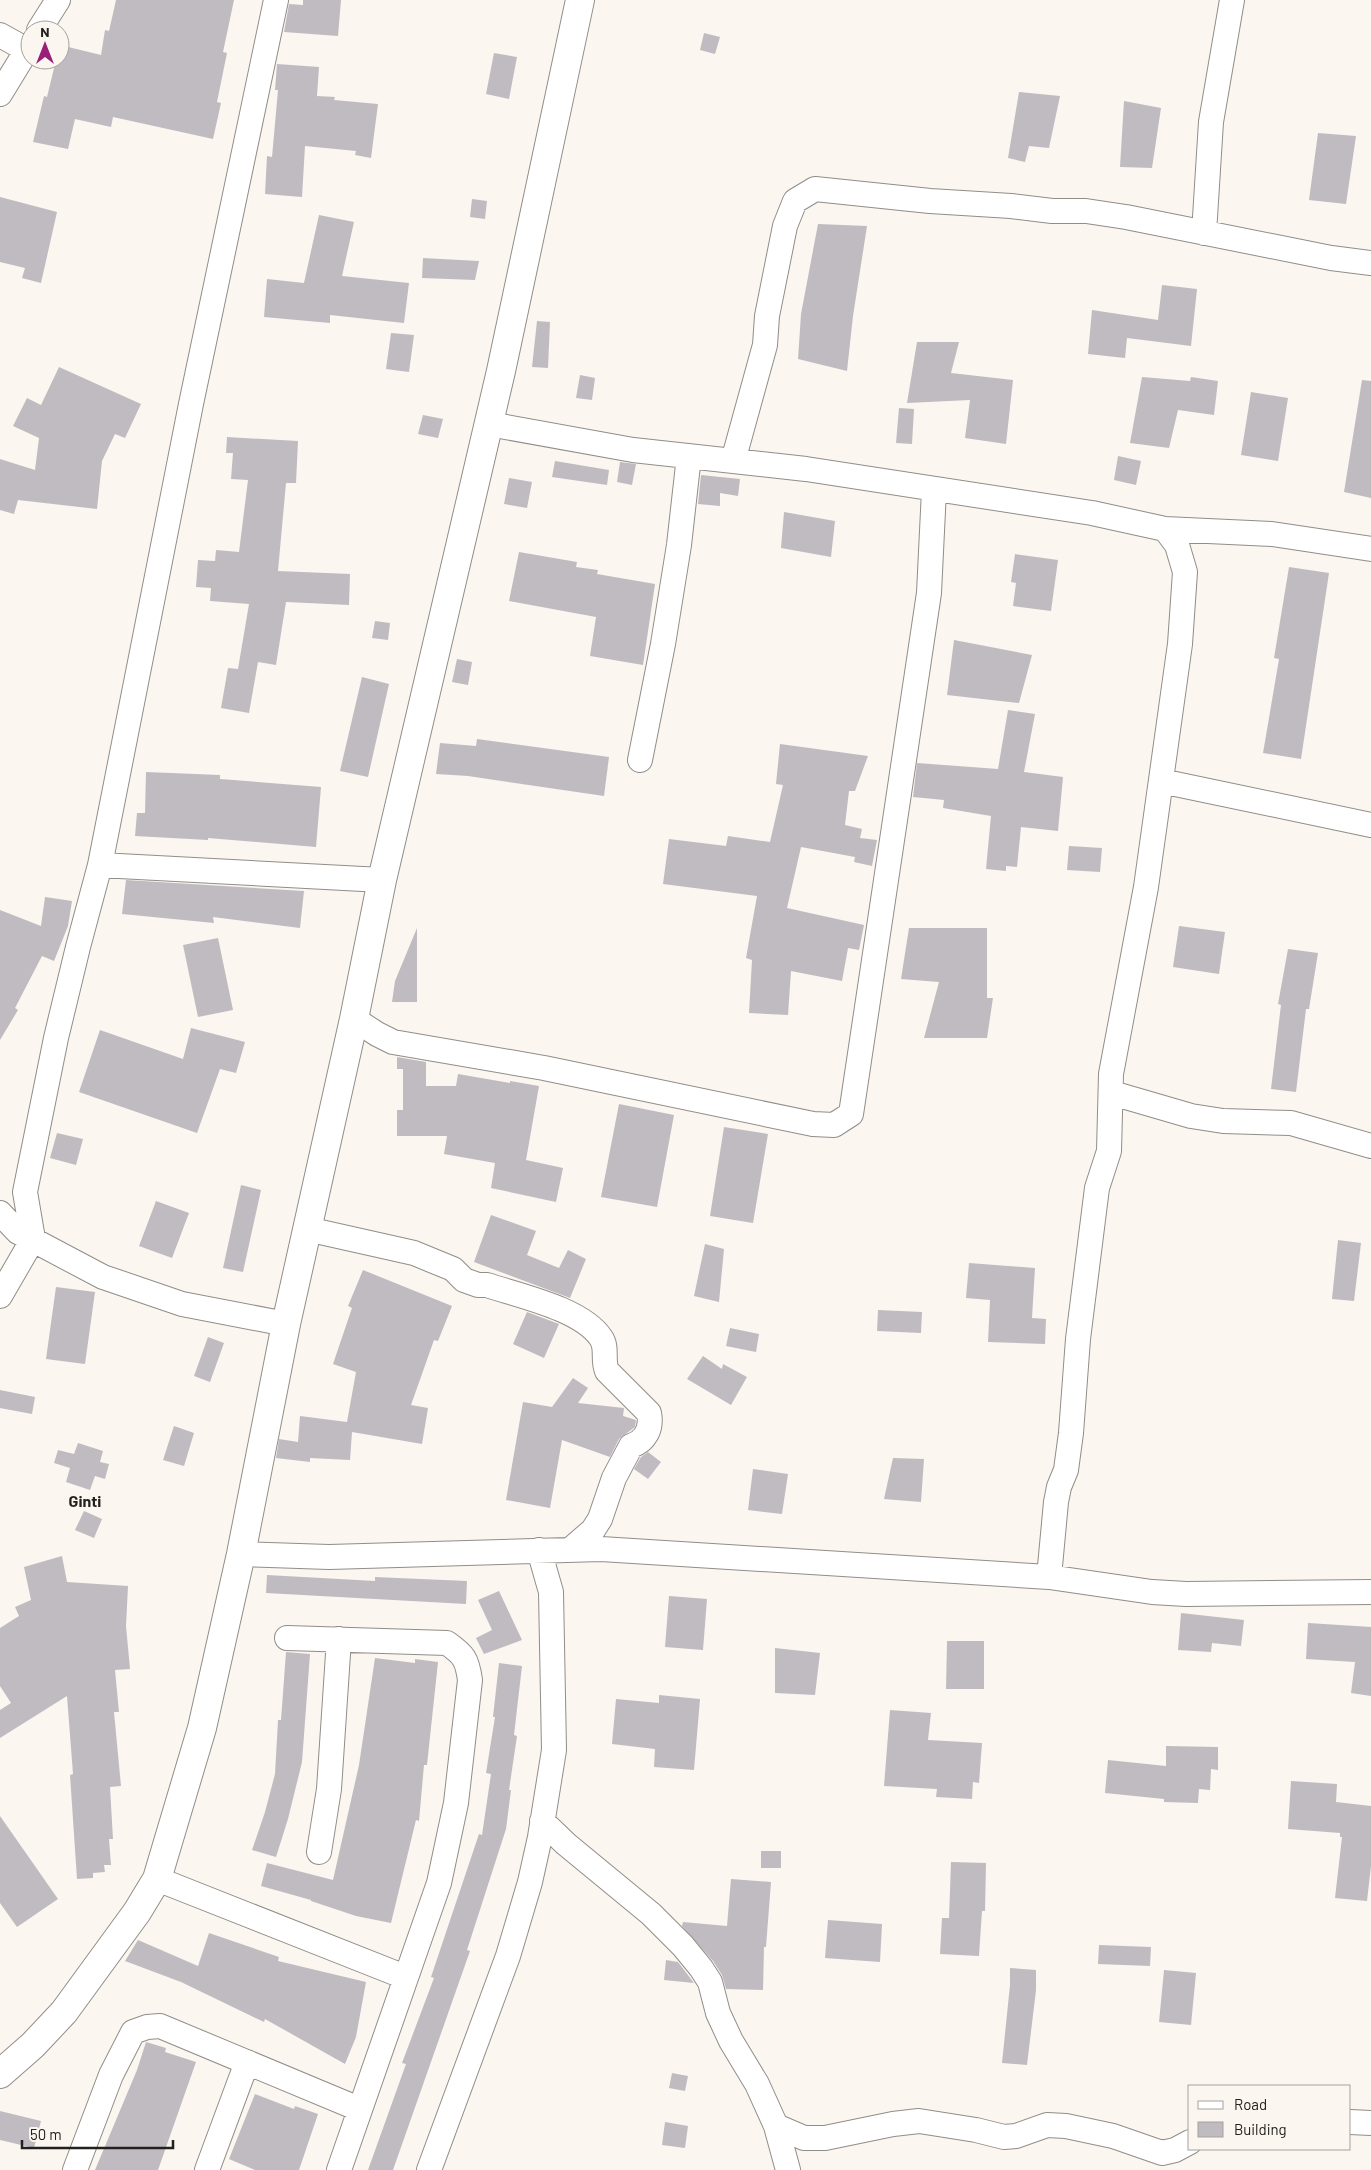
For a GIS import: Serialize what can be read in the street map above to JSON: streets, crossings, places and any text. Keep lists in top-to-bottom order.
{
  "districts": ["Ginti"],
  "legend": ["Road", "Building"],
  "scale_bar": "50 m",
  "north": "top"
}
